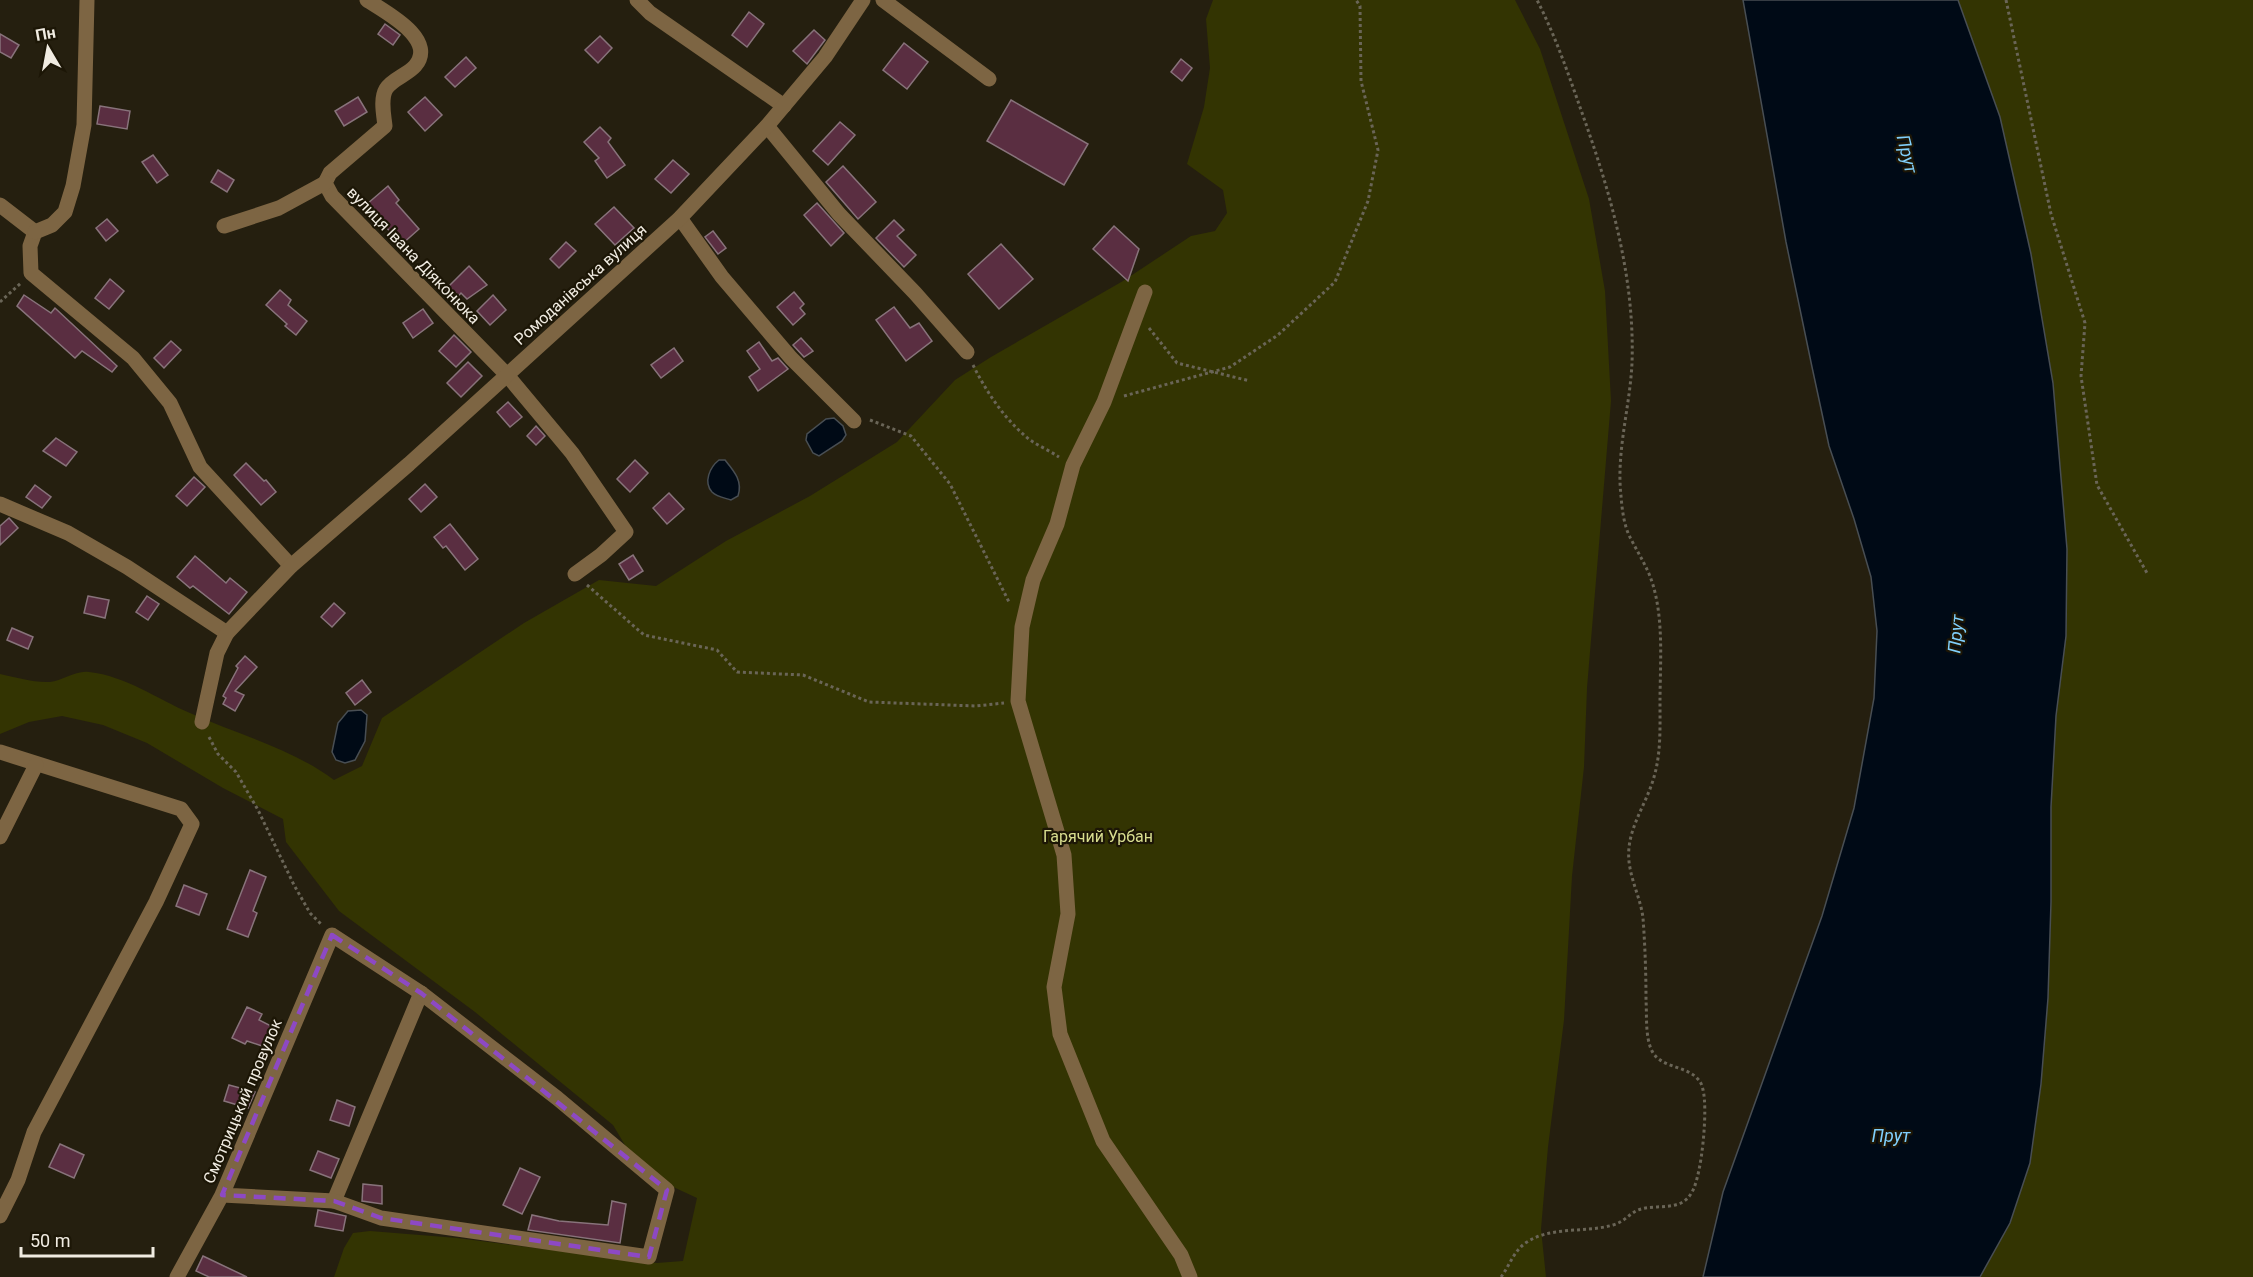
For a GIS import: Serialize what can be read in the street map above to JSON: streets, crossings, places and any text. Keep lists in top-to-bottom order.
{
  "streets": {
    "street": ["вулиця Івана Діяконюка", "Ромоданівська вулиця", "Смотрицький провулок"]
  },
  "crossings": [
    ["вулиця Івана Діяконюка", "Ромоданівська вулиця"]
  ],
  "water": ["Прут"],
  "parks": ["Гарячий Урбан"],
  "scale_bar": "50 m",
  "north": "top"
}
